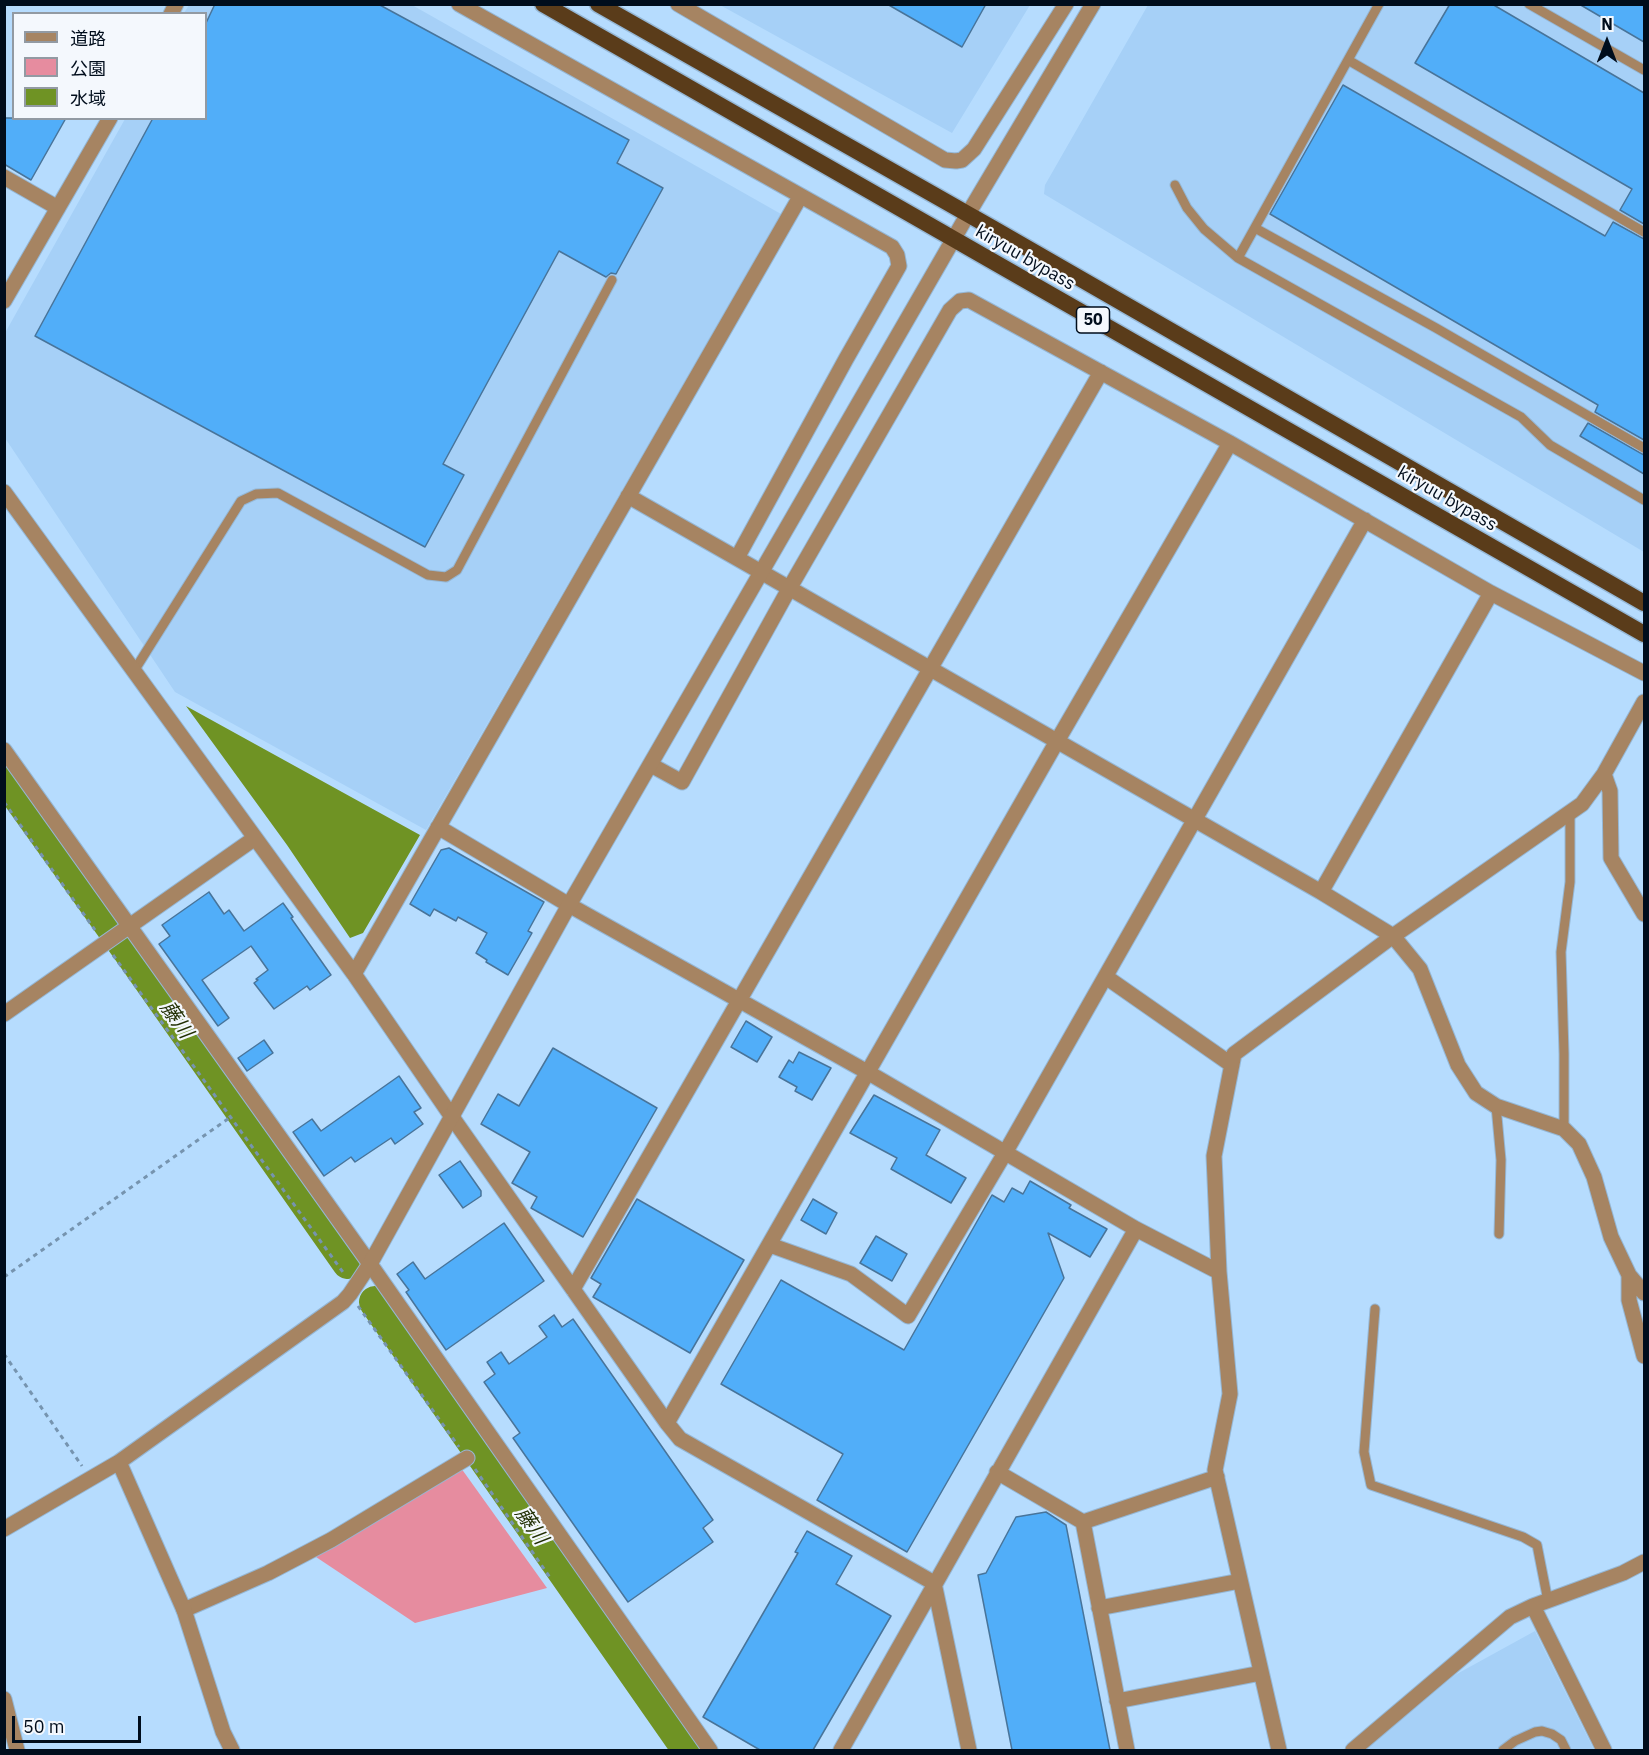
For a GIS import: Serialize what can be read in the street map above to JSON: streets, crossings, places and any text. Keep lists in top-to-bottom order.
{
  "streets": {
    "highway": ["kiryuu bypass", "50"]
  },
  "water": ["藤川"],
  "legend": ["道路", "公園", "水域"],
  "scale_bar": "50 m",
  "north": "top"
}
